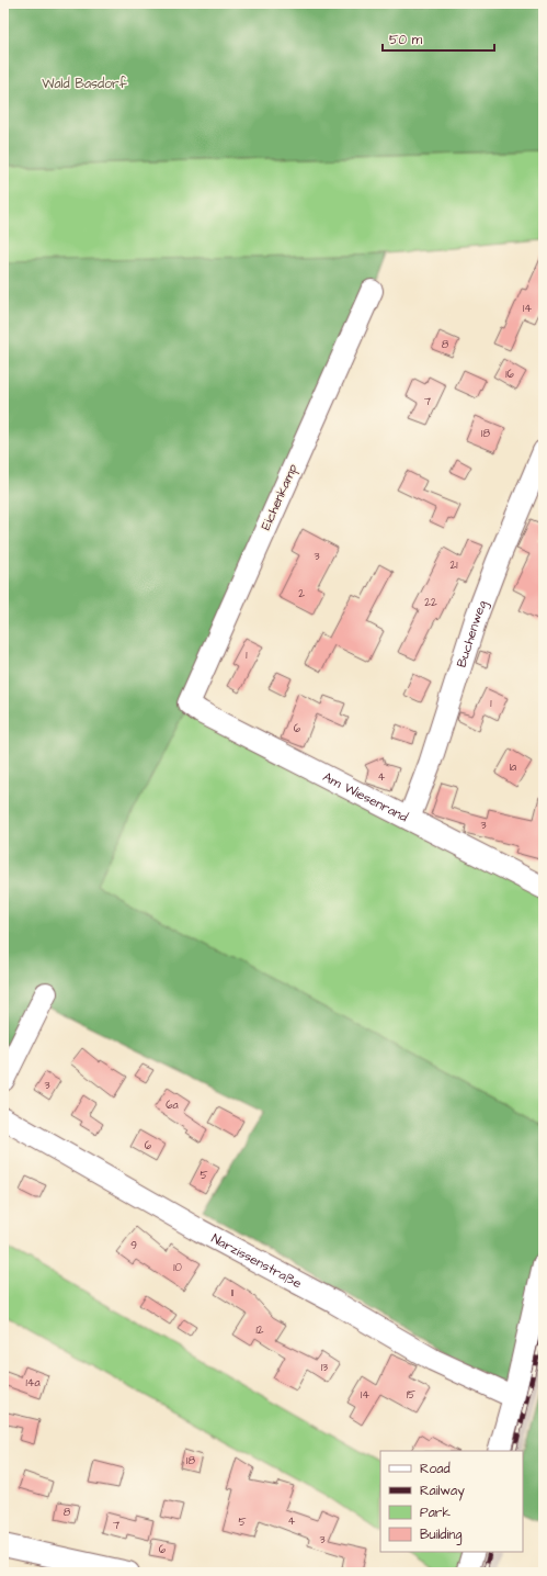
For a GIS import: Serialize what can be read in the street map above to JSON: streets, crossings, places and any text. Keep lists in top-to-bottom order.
{
  "streets": {
    "street": [
      "Eichenkamp",
      "Buchenweg",
      "Am Wiesenrand",
      "Narzissenstraße"
    ]
  },
  "crossings": [
    ["Eichenkamp", "Am Wiesenrand"],
    ["Buchenweg", "Am Wiesenrand"]
  ],
  "parks": ["Wald Basdorf"],
  "house_numbers": [
    "14",
    "8",
    "16",
    "7",
    "18",
    "3",
    "21",
    "2",
    "22",
    "1",
    "1",
    "6",
    "1a",
    "4",
    "3",
    "3",
    "6a",
    "6",
    "5",
    "9",
    "10",
    "11",
    "12",
    "13",
    "14a",
    "14",
    "15",
    "18",
    "8",
    "4",
    "5",
    "7",
    "3",
    "6"
  ],
  "legend": [
    "Road",
    "Railway",
    "Park",
    "Building"
  ],
  "scale_bar": "50 m"
}
